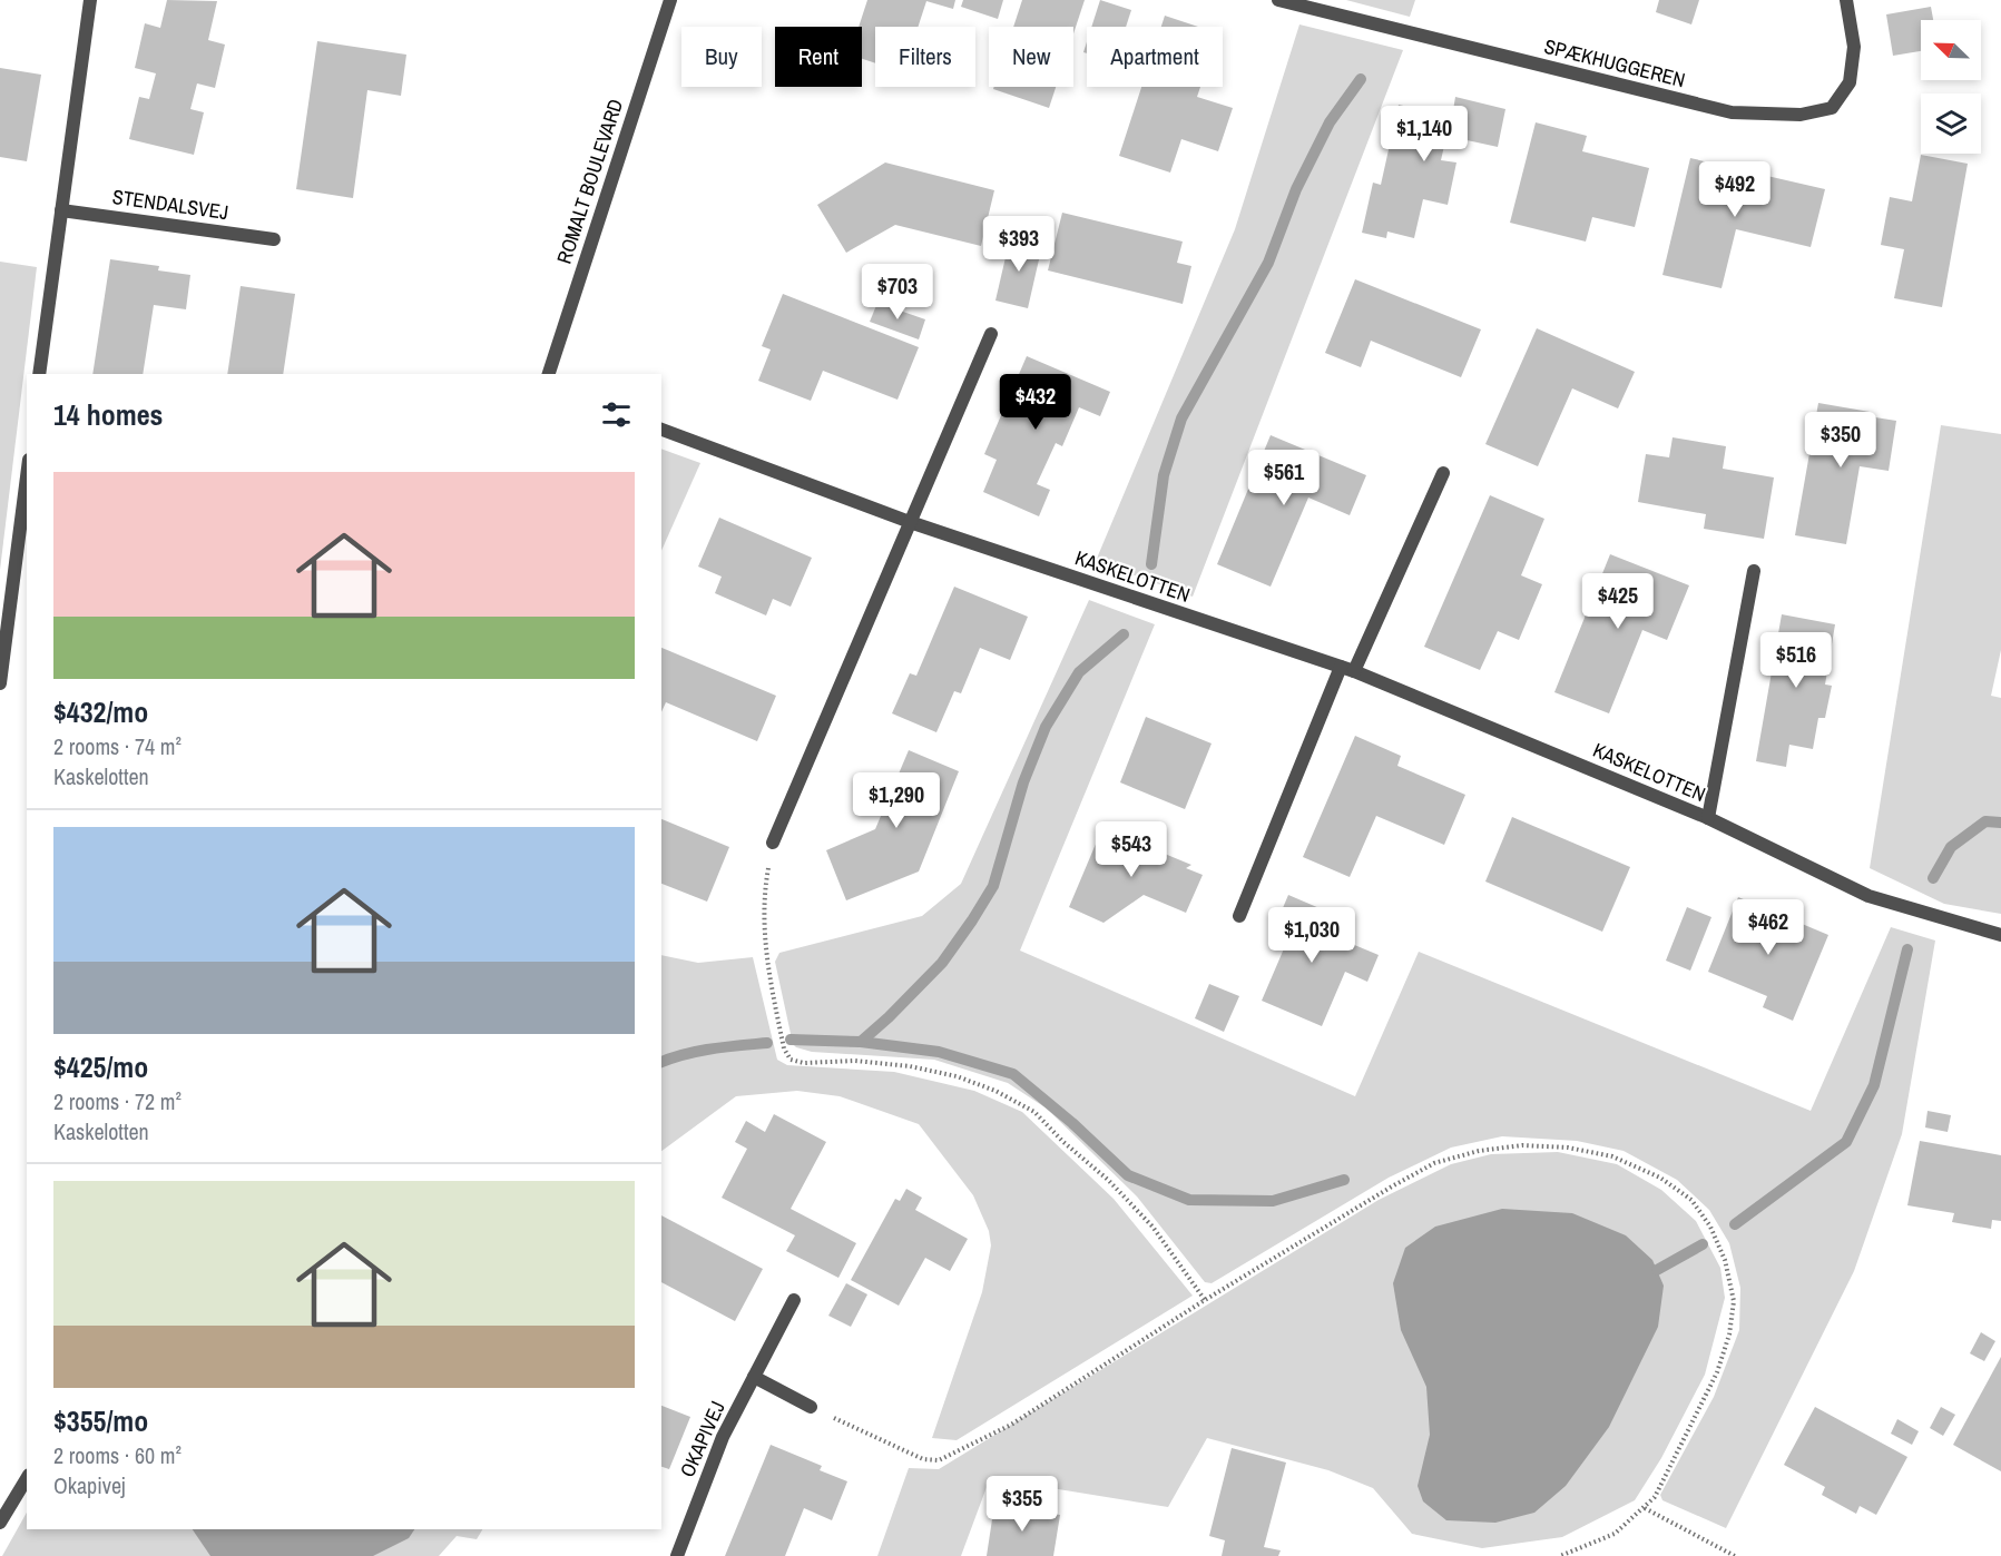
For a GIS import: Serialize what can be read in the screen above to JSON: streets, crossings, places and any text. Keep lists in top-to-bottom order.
{
  "streets": {
    "street": [
      "SPÆKHUGGEREN",
      "ROMALT BOULEVARD",
      "STENDALSVEJ",
      "KASKELOTTEN",
      "OKAPIVEJ"
    ]
  },
  "north": "top left",
  "page": {
    "chip": [
      "Buy",
      "Rent",
      "Filters",
      "New",
      "Apartment"
    ],
    "price": [
      "$1,140",
      "$492",
      "$393",
      "$703",
      "$432",
      "$350",
      "$561",
      "$425",
      "$516",
      "$1,290",
      "$543",
      "$462",
      "$1,030",
      "$355"
    ],
    "heading": "14 homes",
    "list": [
      {
        "name": "$432/mo",
        "note": "2 rooms · 74 m² · Kaskelotten"
      },
      {
        "name": "$425/mo",
        "note": "2 rooms · 72 m² · Kaskelotten"
      },
      {
        "name": "$355/mo",
        "note": "2 rooms · 60 m² · Okapivej"
      }
    ]
  }
}
